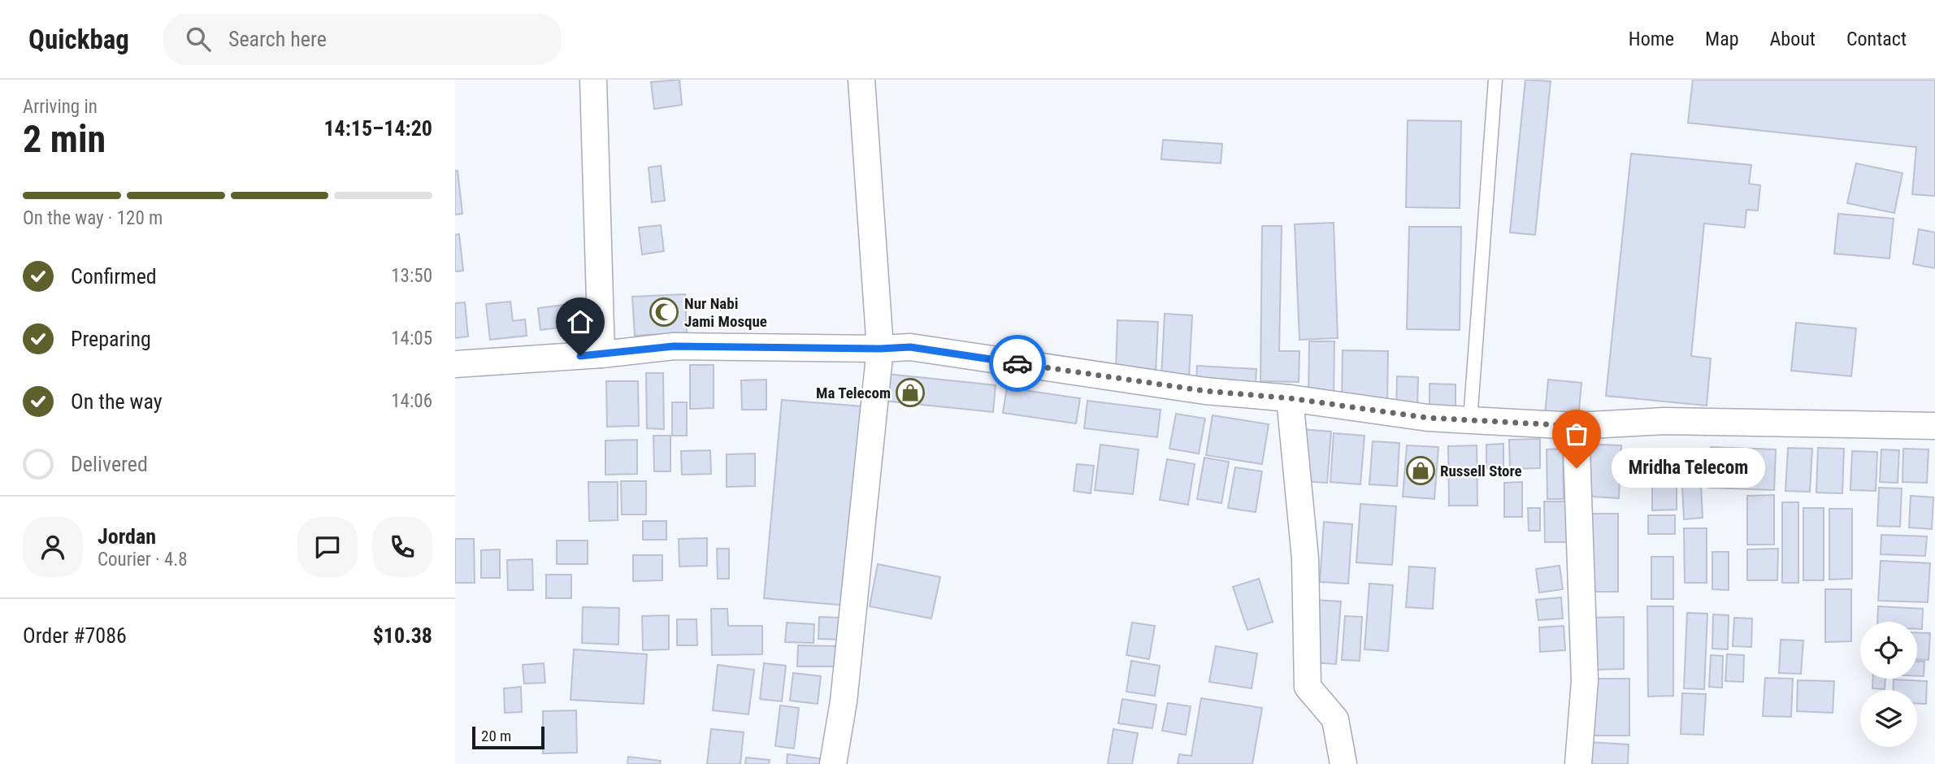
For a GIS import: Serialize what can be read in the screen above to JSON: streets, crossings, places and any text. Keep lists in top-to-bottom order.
{
  "places": {
    "mosque": ["Nur Nabi Jami Mosque"],
    "shop": ["Ma Telecom", "Russell Store"],
    "other": ["Mridha Telecom"]
  },
  "scale_bar": "20 m",
  "page": {
    "header": "Quickbag",
    "search": "Search here",
    "nav": [
      "Home",
      "Map",
      "About",
      "Contact"
    ],
    "heading": ["2 min", "Arriving in", "14:15–14:20"],
    "panel": [
      "Jordan",
      "Courier · 4.8",
      "Order #7086",
      "$10.38"
    ],
    "bar": "On the way · 120 m",
    "list": [
      ["Confirmed", "13:50"],
      ["Preparing", "14:05"],
      ["On the way", "14:06"],
      "Delivered"
    ],
    "bubble": "Mridha Telecom",
    "scale": "20 m"
  }
}
